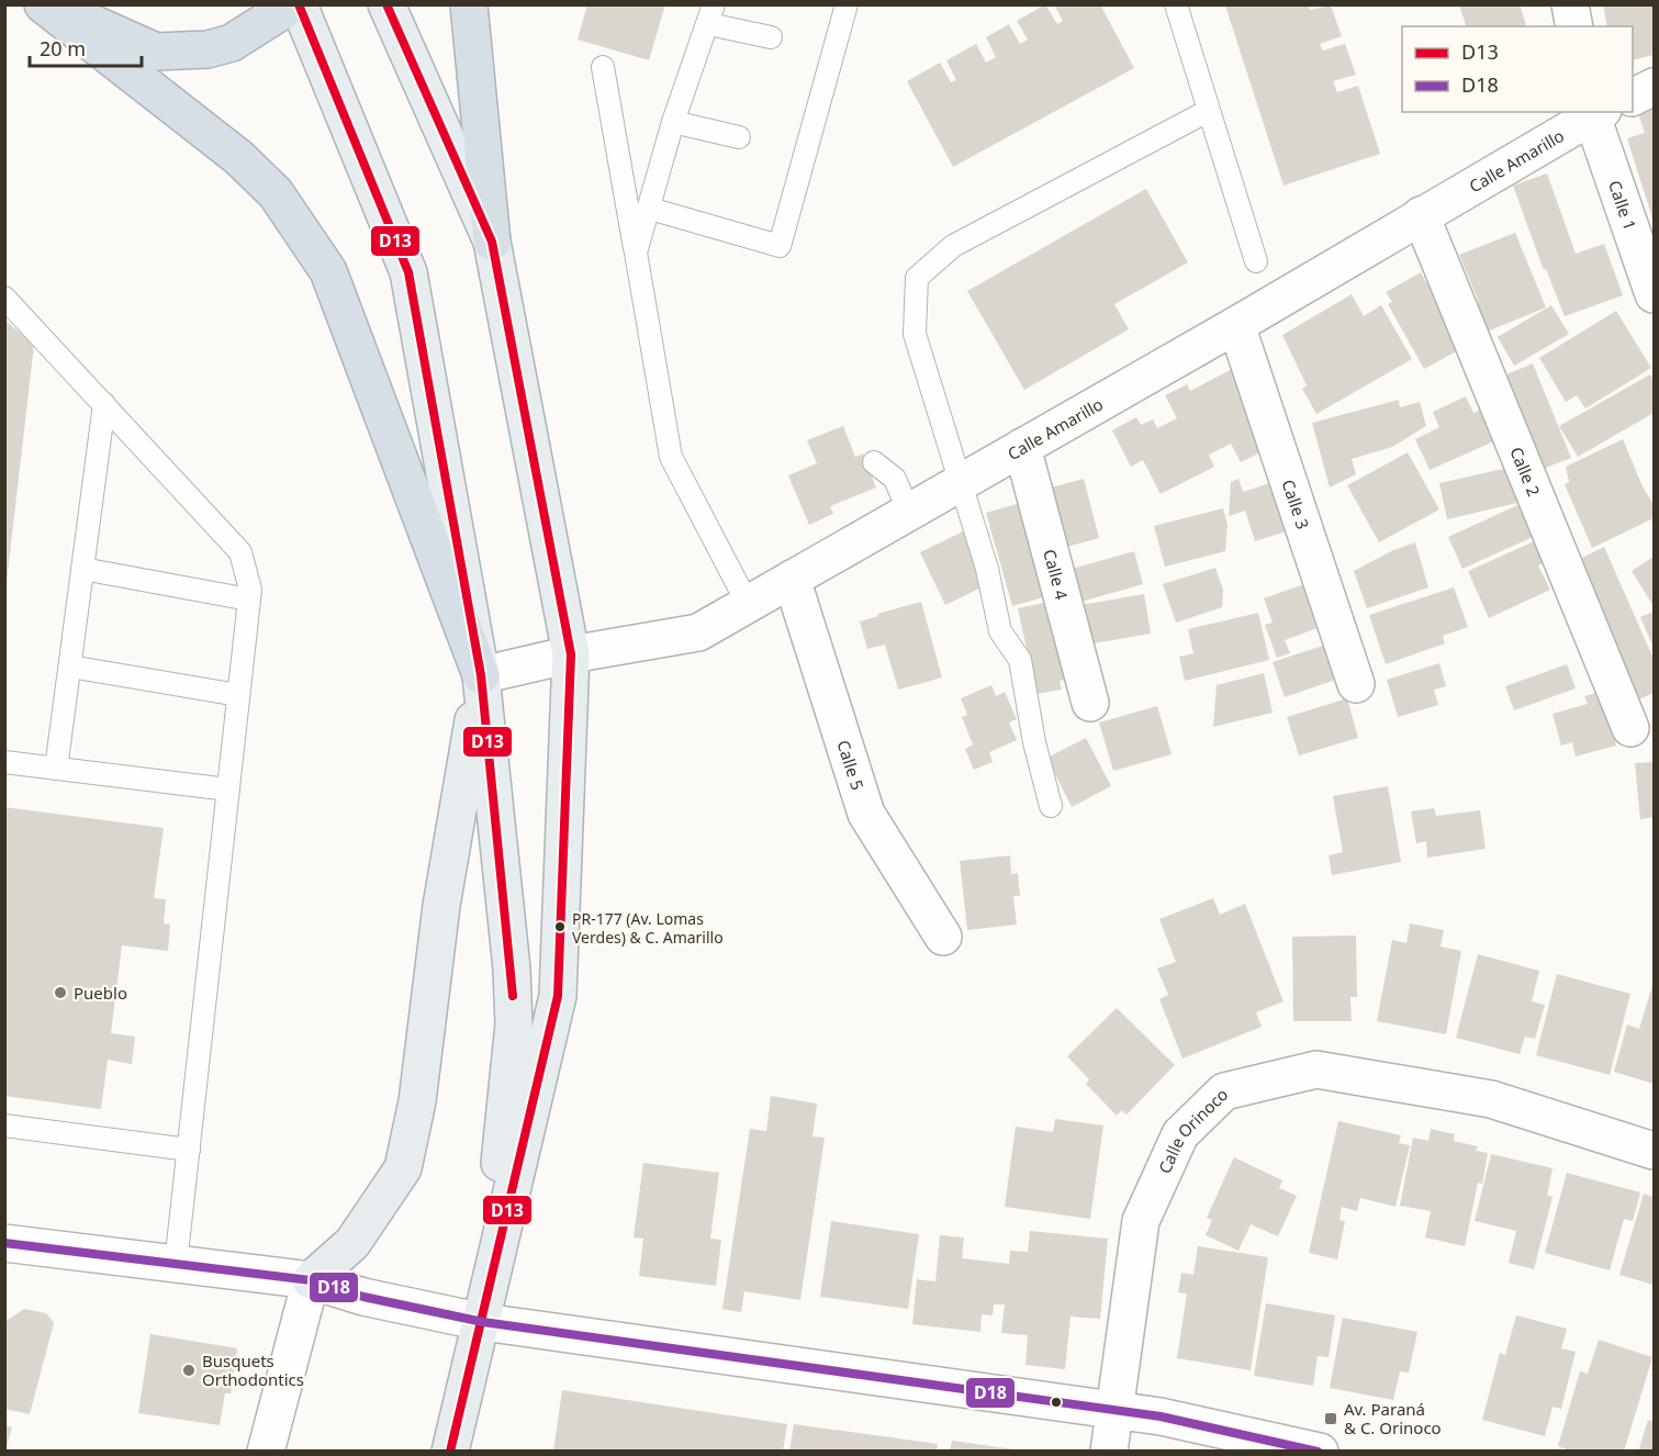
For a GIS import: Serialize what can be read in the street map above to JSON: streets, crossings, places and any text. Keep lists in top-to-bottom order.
{
  "streets": {
    "street": [
      "Calle Amarillo",
      "Calle 1",
      "Calle 2",
      "Calle 3",
      "Calle 4",
      "Calle 5",
      "Calle Orinoco"
    ]
  },
  "crossings": [
    ["Calle Amarillo", "Calle 1"],
    ["Calle Amarillo", "Calle 2"],
    ["Calle Amarillo", "Calle 3"],
    ["Calle Amarillo", "Calle 4"],
    ["Calle Amarillo", "Calle 5"]
  ],
  "places": {
    "other": ["PR-177 (Av. Lomas Verdes) & C. Amarillo", "Pueblo", "Busquets Orthodontics"],
    "transit": ["Av. Paraná & C. Orinoco"]
  },
  "lines": ["transit line D13", "transit line D18"],
  "legend": ["D13", "D18"],
  "scale_bar": "20 m"
}
